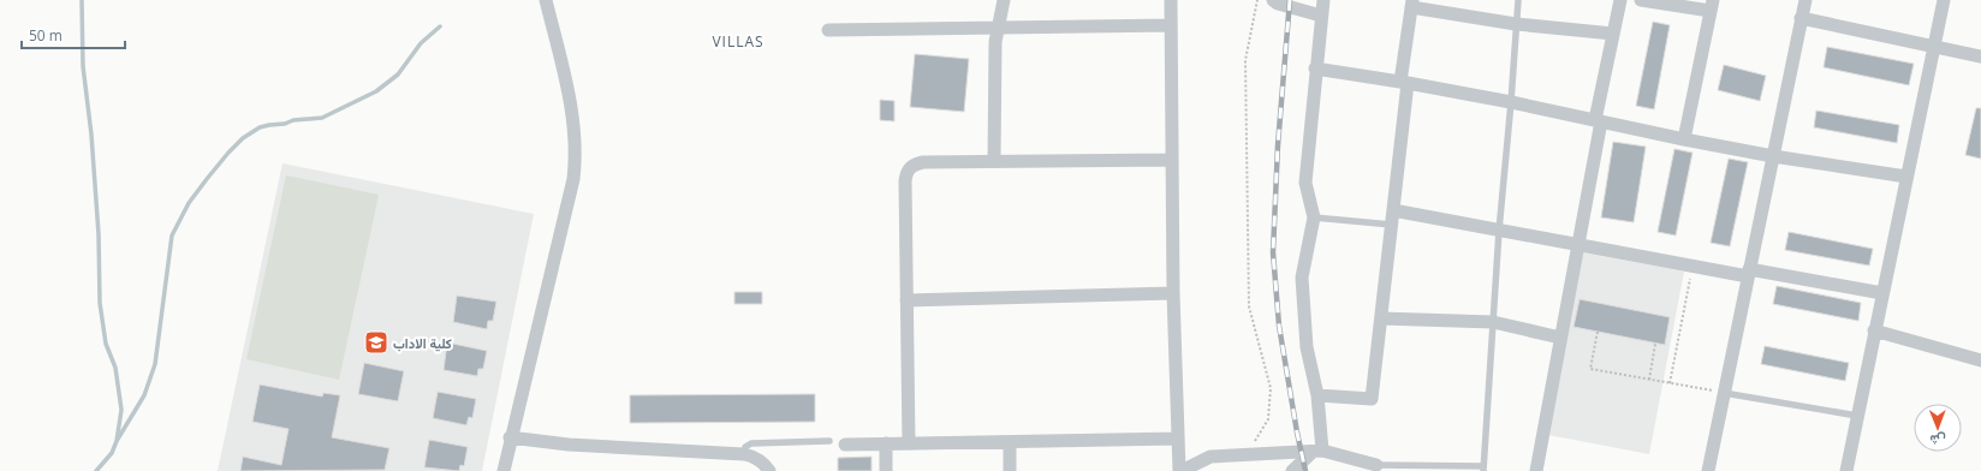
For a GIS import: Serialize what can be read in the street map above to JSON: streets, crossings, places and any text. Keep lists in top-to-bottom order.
{
  "districts": ["VILLAS"],
  "places": {
    "school or university": ["كلية الاداب"]
  },
  "scale_bar": "50 m",
  "north": "bottom"
}
